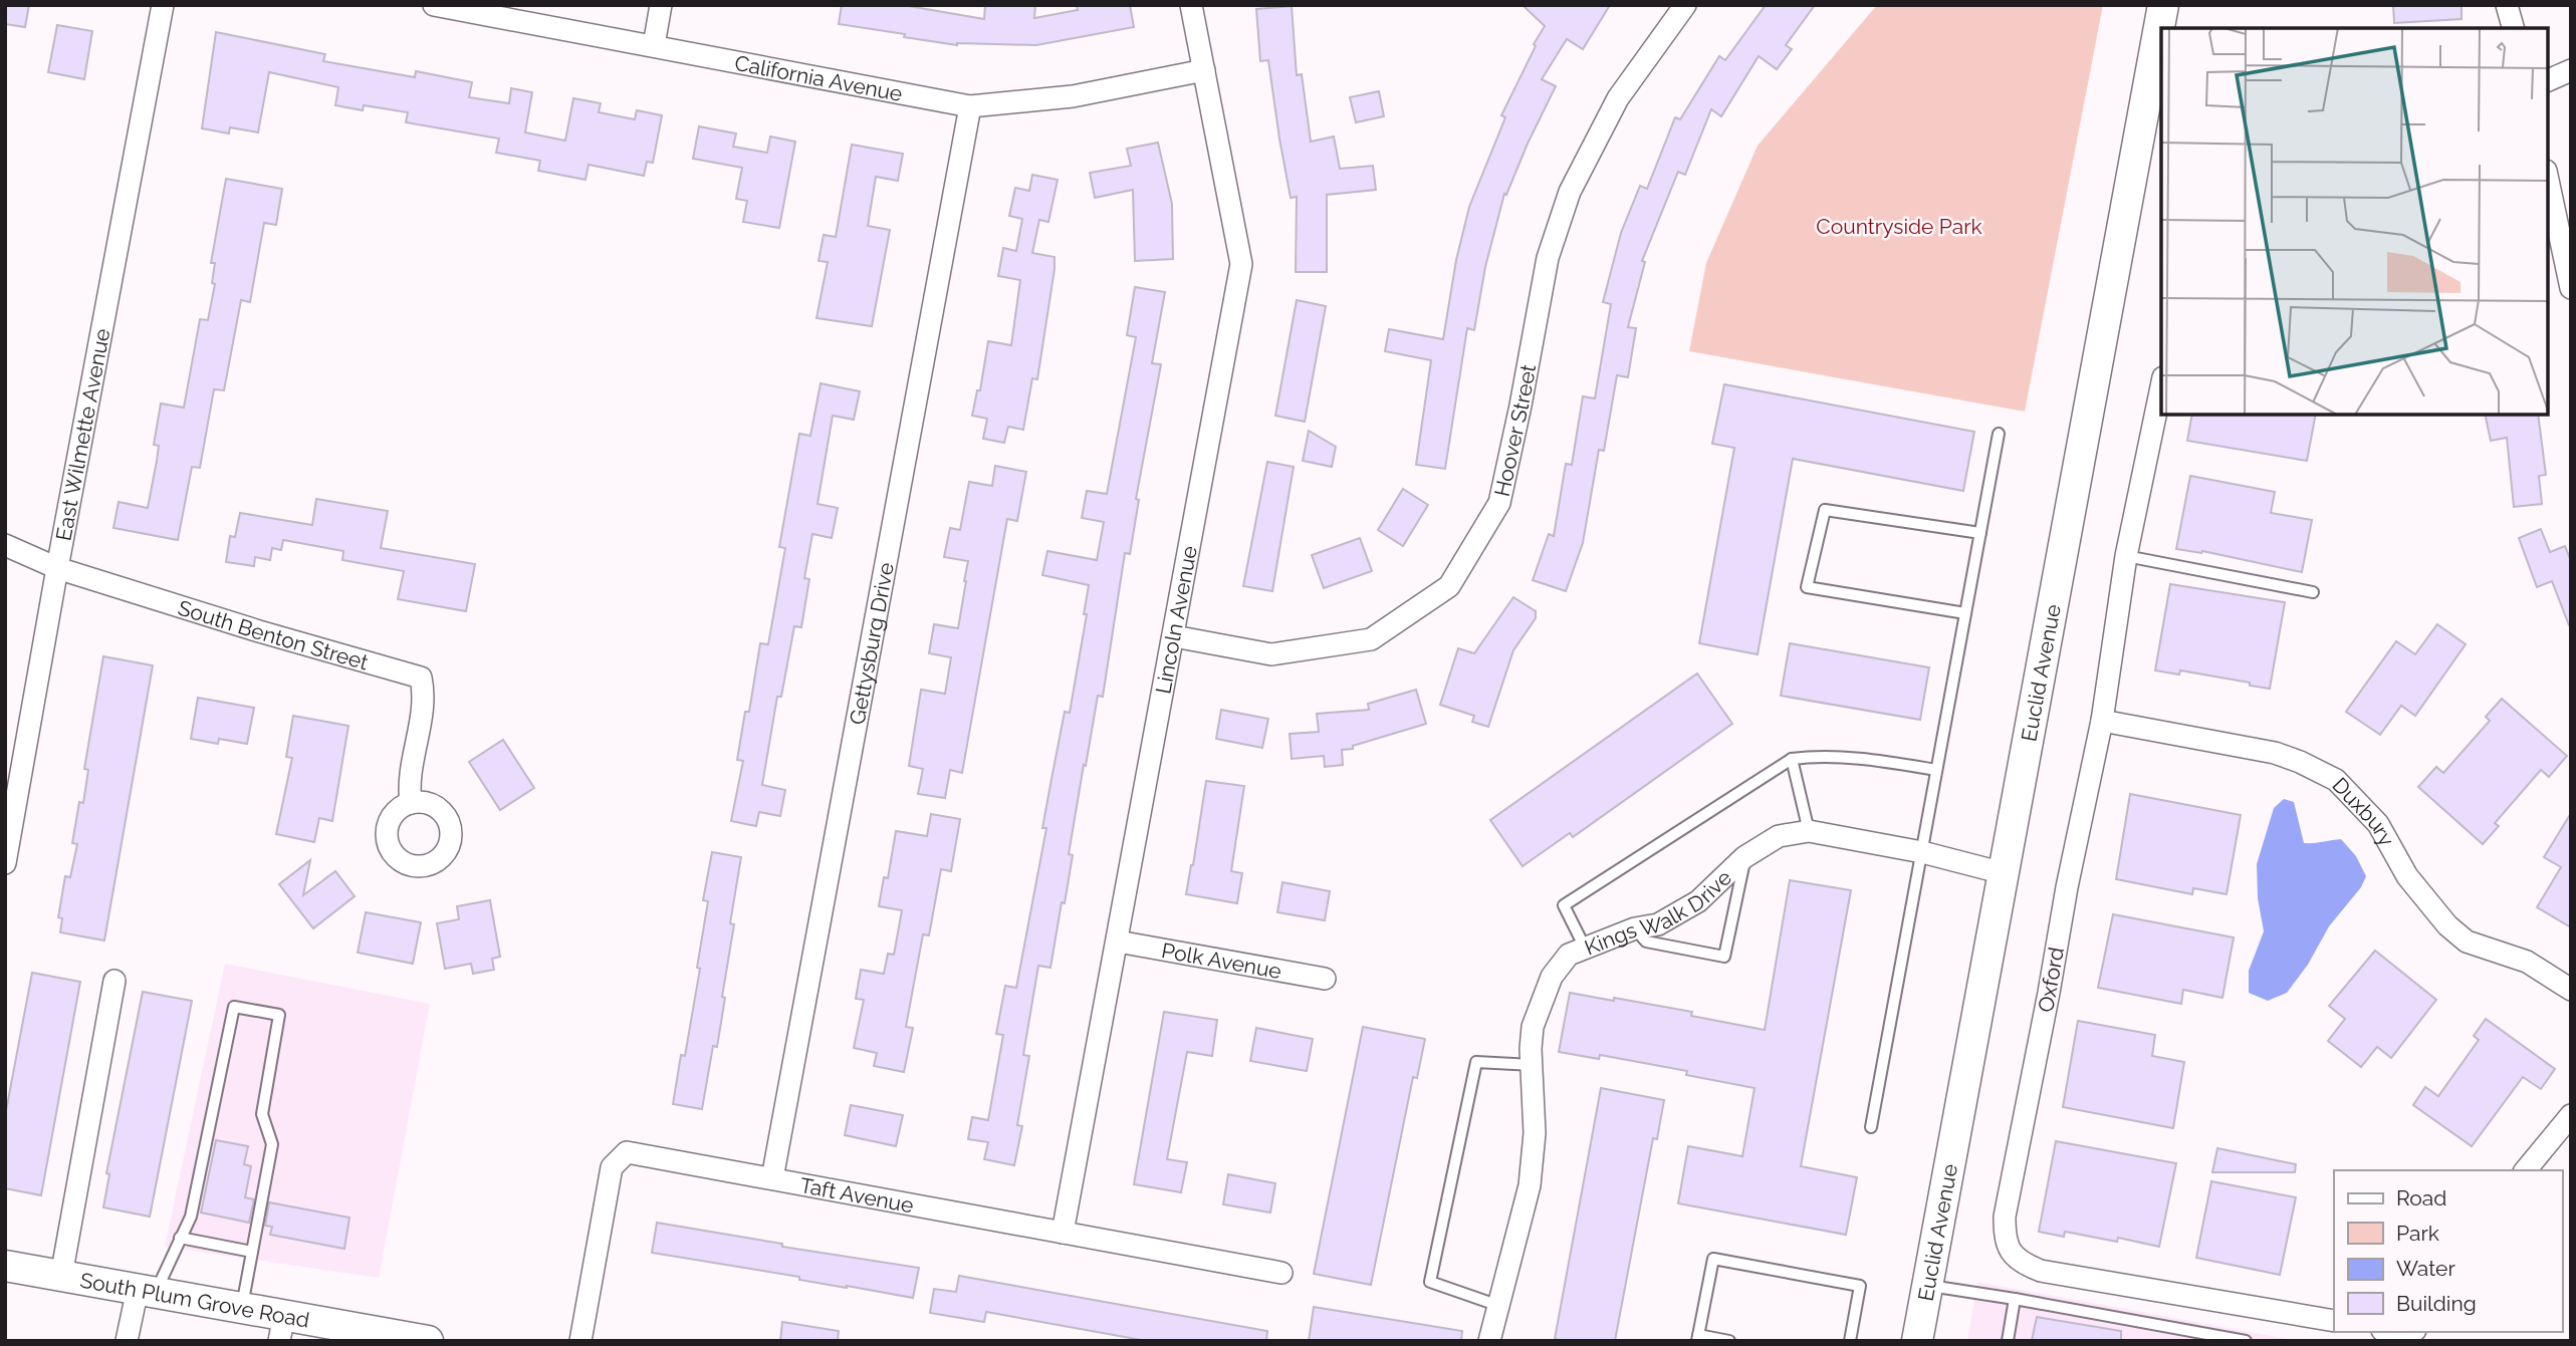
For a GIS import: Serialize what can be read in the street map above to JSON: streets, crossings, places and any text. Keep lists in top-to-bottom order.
{
  "streets": {
    "main road": ["Euclid Avenue", "South Plum Grove Road"],
    "street": [
      "California Avenue",
      "Hoover Street",
      "East Wilmette Avenue",
      "Lincoln Avenue",
      "South Benton Street",
      "Gettysburg Drive",
      "Duxbury",
      "Kings Walk Drive",
      "Polk Avenue",
      "Oxford",
      "Taft Avenue"
    ]
  },
  "crossings": [
    ["California Avenue", "Lincoln Avenue"],
    ["California Avenue", "Gettysburg Drive"],
    ["Hoover Street", "Lincoln Avenue"],
    ["East Wilmette Avenue", "South Benton Street"],
    ["Lincoln Avenue", "Polk Avenue"],
    ["Lincoln Avenue", "Taft Avenue"],
    ["Gettysburg Drive", "Taft Avenue"],
    ["Euclid Avenue", "Kings Walk Drive"],
    ["Duxbury", "Oxford"]
  ],
  "parks": ["Countryside Park"],
  "legend": [
    "Road",
    "Park",
    "Water",
    "Building"
  ]
}
